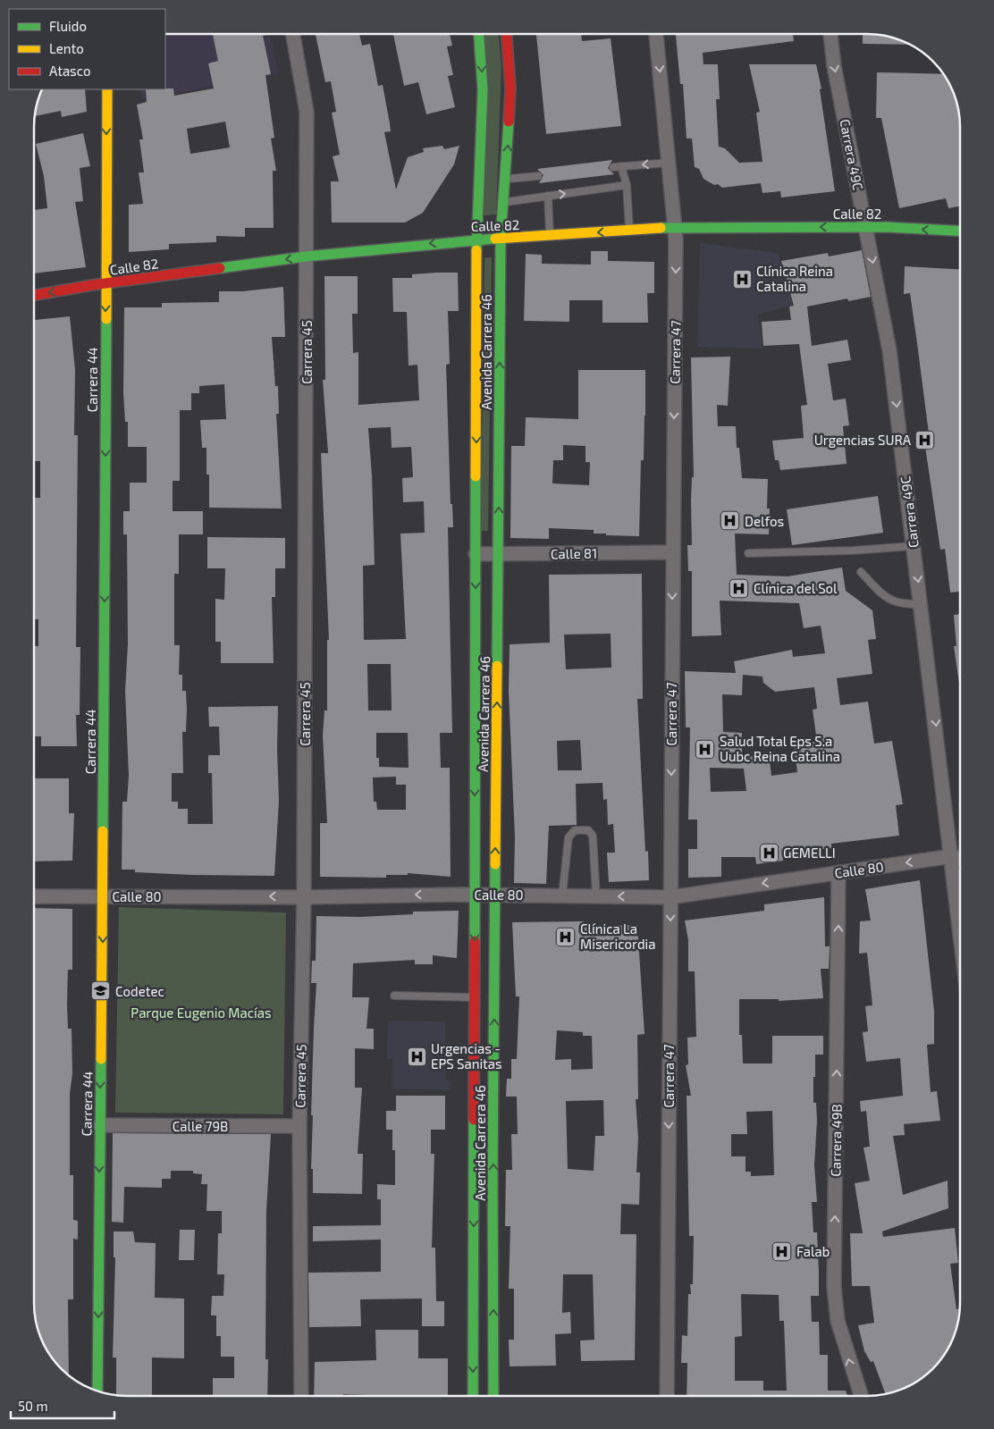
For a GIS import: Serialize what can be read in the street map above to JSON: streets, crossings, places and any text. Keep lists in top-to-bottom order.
{
  "streets": {
    "main road": ["Calle 82", "Avenida Carrera 46", "Carrera 44"],
    "street": [
      "Carrera 49C",
      "Carrera 45",
      "Carrera 47",
      "Calle 81",
      "Calle 80",
      "Calle 79B",
      "Carrera 49B"
    ]
  },
  "crossings": [
    ["Carrera 49C", "Calle 82"],
    ["Carrera 49C", "Calle 80"],
    ["Calle 82", "Carrera 45"],
    ["Calle 82", "Avenida Carrera 46"],
    ["Calle 82", "Carrera 47"],
    ["Calle 82", "Carrera 44"],
    ["Carrera 45", "Calle 80"],
    ["Carrera 45", "Calle 79B"],
    ["Avenida Carrera 46", "Calle 81"],
    ["Avenida Carrera 46", "Calle 80"],
    ["Carrera 47", "Calle 81"],
    ["Carrera 47", "Calle 80"],
    ["Carrera 44", "Calle 80"],
    ["Carrera 44", "Calle 79B"],
    ["Calle 80", "Carrera 49B"]
  ],
  "one_way": [
    "Carrera 49C",
    "Calle 82",
    "Carrera 47",
    "Carrera 44",
    "Calle 80",
    "Carrera 49B"
  ],
  "parks": ["Parque Eugenio Macías"],
  "places": {
    "hospital": [
      "Clínica Reina Catalina",
      "Urgencias SURA",
      "Delfos",
      "Clínica del Sol",
      "Salud Total Eps S.a Uubc Reina Catalina",
      "GEMELLI",
      "Clínica La Misericordia",
      "Urgencias - EPS Sanitas",
      "Falab"
    ],
    "school or university": ["Codetec"]
  },
  "legend": ["Fluido", "Lento", "Atasco"],
  "scale_bar": "50 m"
}
